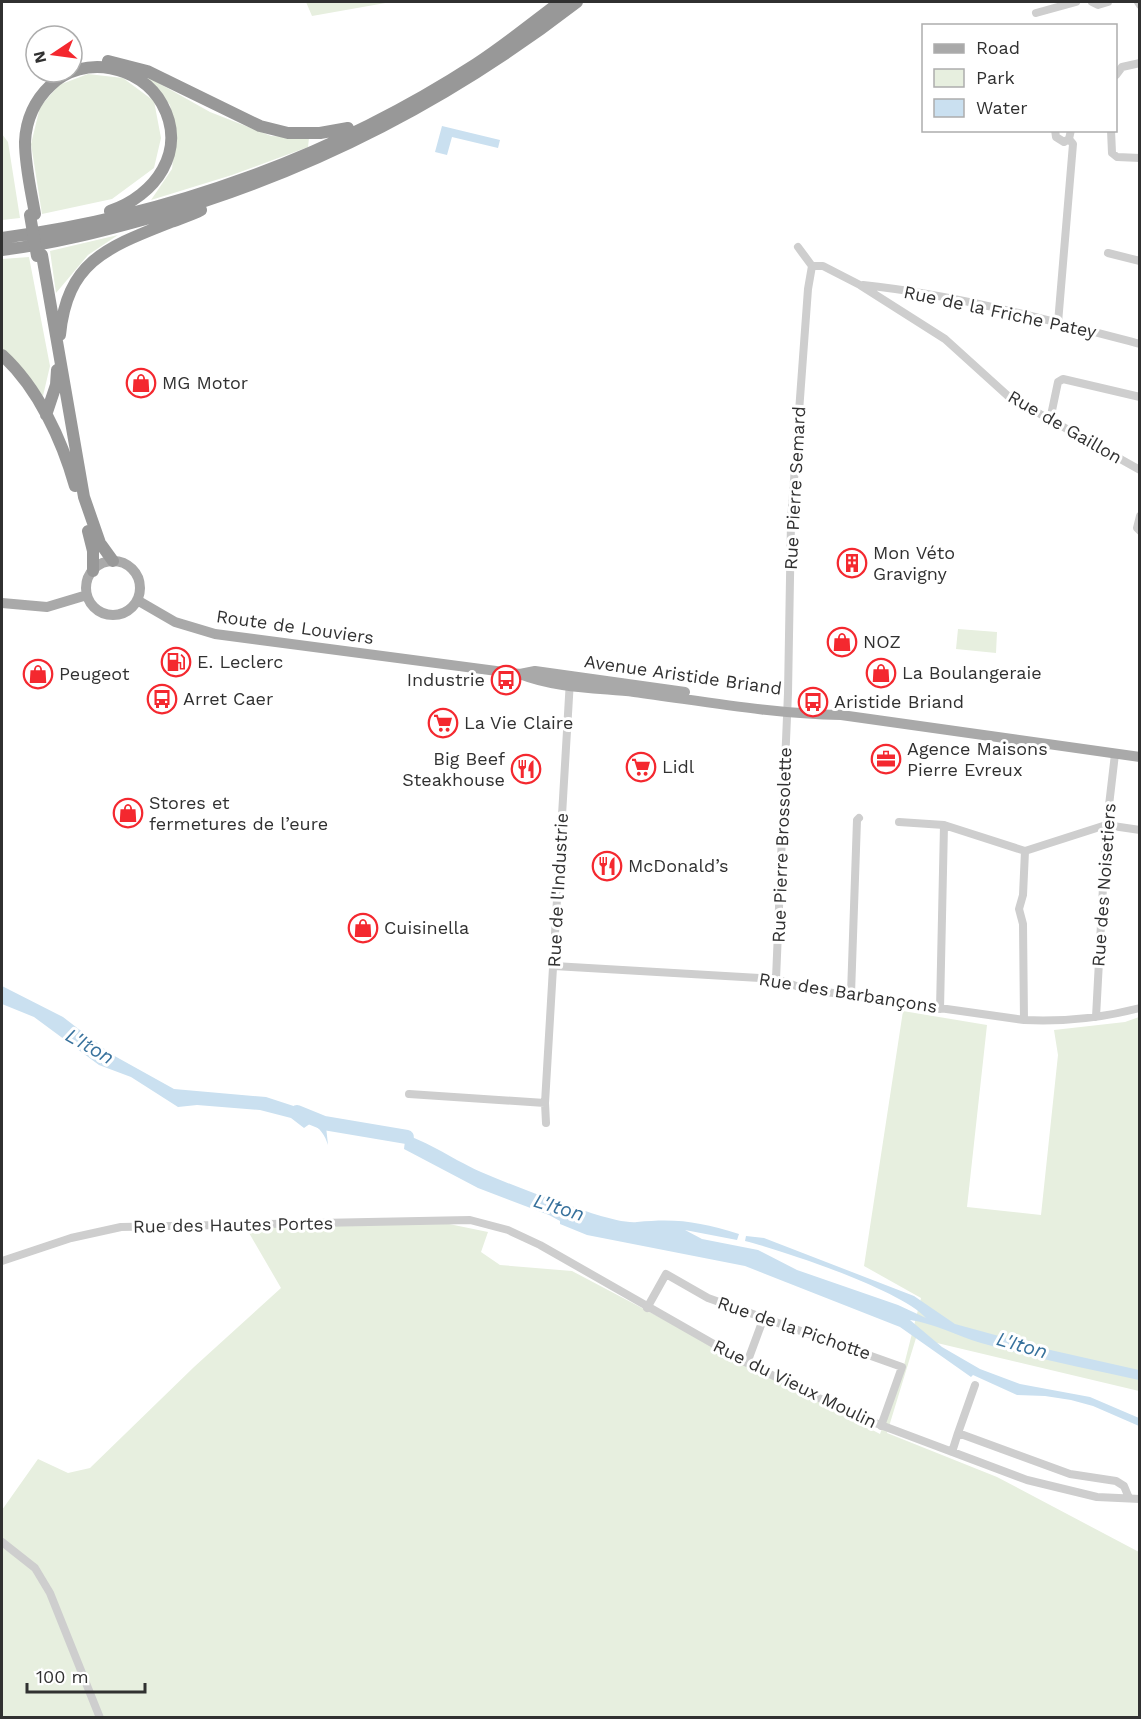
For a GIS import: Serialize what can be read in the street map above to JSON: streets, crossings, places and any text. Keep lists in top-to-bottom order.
{
  "streets": {
    "main road": ["Route de Louviers", "Avenue Aristide Briand"],
    "street": [
      "Rue de la Friche Patey",
      "Rue de Gaillon",
      "Rue Pierre Semard",
      "Rue Pierre Brossolette",
      "Rue des Noisetiers",
      "Rue de l'Industrie",
      "Rue des Barbançons",
      "Rue des Hautes Portes",
      "Rue de la Pichotte",
      "Rue du Vieux Moulin"
    ]
  },
  "crossings": [
    ["Rue de la Friche Patey", "Rue de Gaillon"],
    ["Rue de Gaillon", "Rue Pierre Semard"],
    ["Rue Pierre Semard", "Avenue Aristide Briand"],
    ["Rue Pierre Semard", "Rue Pierre Brossolette"],
    ["Route de Louviers", "Avenue Aristide Briand"],
    ["Avenue Aristide Briand", "Rue Pierre Brossolette"],
    ["Avenue Aristide Briand", "Rue des Noisetiers"],
    ["Avenue Aristide Briand", "Rue de l'Industrie"],
    ["Rue Pierre Brossolette", "Rue des Barbançons"],
    ["Rue des Noisetiers", "Rue des Barbançons"],
    ["Rue de l'Industrie", "Rue des Barbançons"],
    ["Rue des Hautes Portes", "Rue du Vieux Moulin"],
    ["Rue de la Pichotte", "Rue du Vieux Moulin"]
  ],
  "water": ["L'Iton"],
  "places": {
    "shop": [
      "MG Motor",
      "NOZ",
      "La Boulangeraie",
      "Peugeot",
      "Stores et fermetures de l’eure",
      "Cuisinella"
    ],
    "building": ["Mon Véto Gravigny"],
    "fuel station": ["E. Leclerc"],
    "bus stop": ["Industrie", "Arret Caer", "Aristide Briand"],
    "supermarket": ["La Vie Claire", "Lidl"],
    "office": ["Agence Maisons Pierre Evreux"],
    "restaurant": ["Big Beef Steakhouse", "McDonald’s"]
  },
  "legend": ["Road", "Park", "Water"],
  "scale_bar": "100 m",
  "north": "left"
}
